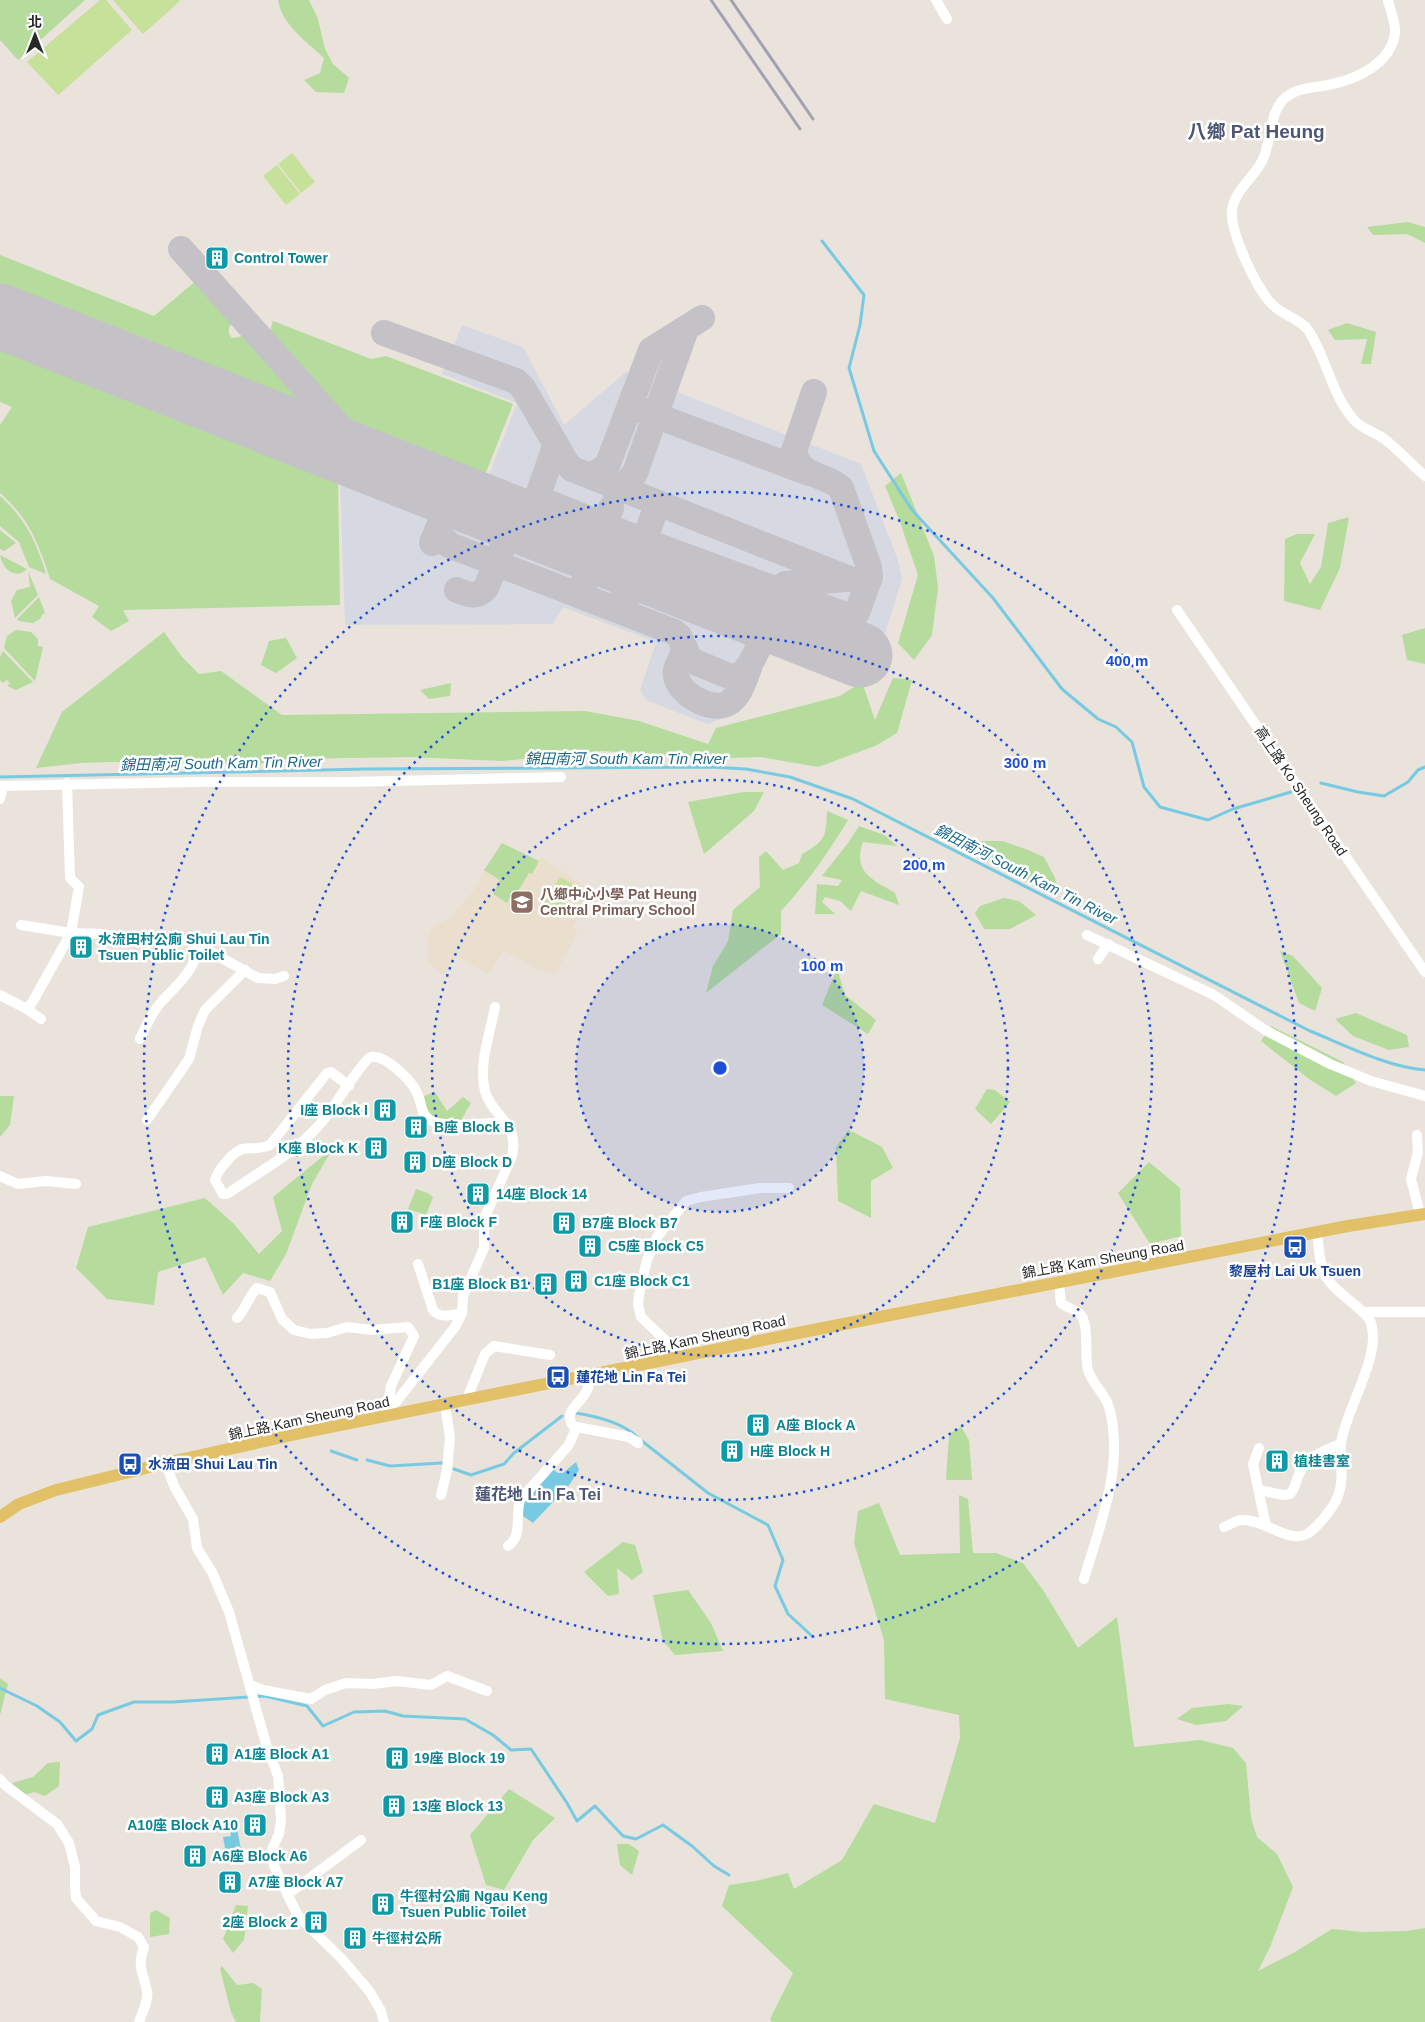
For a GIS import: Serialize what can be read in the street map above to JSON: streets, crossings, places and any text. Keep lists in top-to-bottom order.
{
  "streets": {
    "main road": ["錦上路 Kam Sheung Road"],
    "street": ["高上路 Ko Sheung Road"]
  },
  "districts": ["八鄉 Pat Heung", "蓮花地 Lin Fa Tei"],
  "water": ["錦田南河 South Kam Tin River"],
  "places": {
    "building": [
      "Control Tower",
      "水流田村公廁 Shui Lau Tin Tsuen Public Toilet",
      "I座 Block I",
      "B座 Block B",
      "K座 Block K",
      "D座 Block D",
      "14座 Block 14",
      "F座 Block F",
      "B7座 Block B7",
      "C5座 Block C5",
      "C1座 Block C1",
      "B1座 Block B1",
      "A座 Block A",
      "H座 Block H",
      "植桂書室",
      "A1座 Block A1",
      "19座 Block 19",
      "A3座 Block A3",
      "13座 Block 13",
      "A10座 Block A10",
      "A6座 Block A6",
      "A7座 Block A7",
      "牛徑村公廁 Ngau Keng Tsuen Public Toilet",
      "2座 Block 2",
      "牛徑村公所"
    ],
    "school or university": ["八鄉中心小學 Pat Heung Central Primary School"],
    "bus stop": ["黎屋村 Lai Uk Tsuen", "蓮花地 Lin Fa Tei", "水流田 Shui Lau Tin"]
  },
  "north": "top",
  "rings": [
    "400 m",
    "300 m",
    "200 m",
    "100 m"
  ]
}
